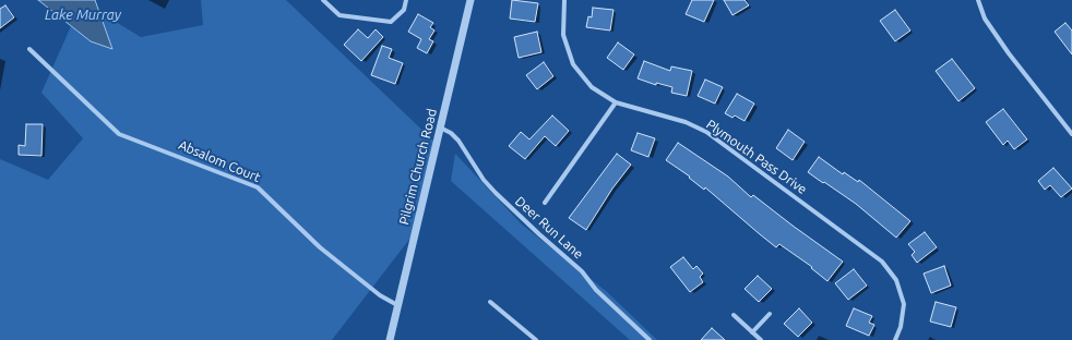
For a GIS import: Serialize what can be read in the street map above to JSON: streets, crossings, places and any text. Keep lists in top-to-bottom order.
{
  "streets": {
    "street": [
      "Plymouth Pass Drive",
      "Absalom Court",
      "Pilgrim Church Road",
      "Deer Run Lane"
    ]
  },
  "crossings": [
    ["Absalom Court", "Pilgrim Church Road"],
    ["Pilgrim Church Road", "Deer Run Lane"]
  ],
  "water": ["Lake Murray"]
}
